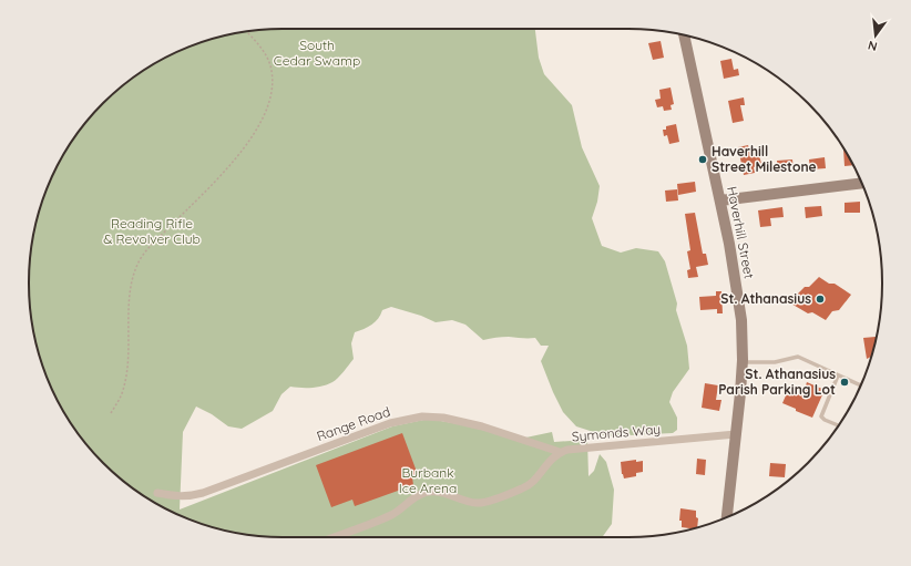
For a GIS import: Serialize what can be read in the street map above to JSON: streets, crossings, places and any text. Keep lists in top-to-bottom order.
{
  "streets": {
    "street": ["Haverhill Street", "Range Road", "Symonds Way"]
  },
  "crossings": [
    ["Haverhill Street", "Symonds Way"],
    ["Range Road", "Symonds Way"]
  ],
  "parks": ["South Cedar Swamp", "Reading Rifle & Revolver Club", "Burbank Ice Arena"],
  "places": ["Haverhill Street Milestone", "St. Athanasius", "St. Athanasius Parish Parking Lot"],
  "north": "bottom"
}
